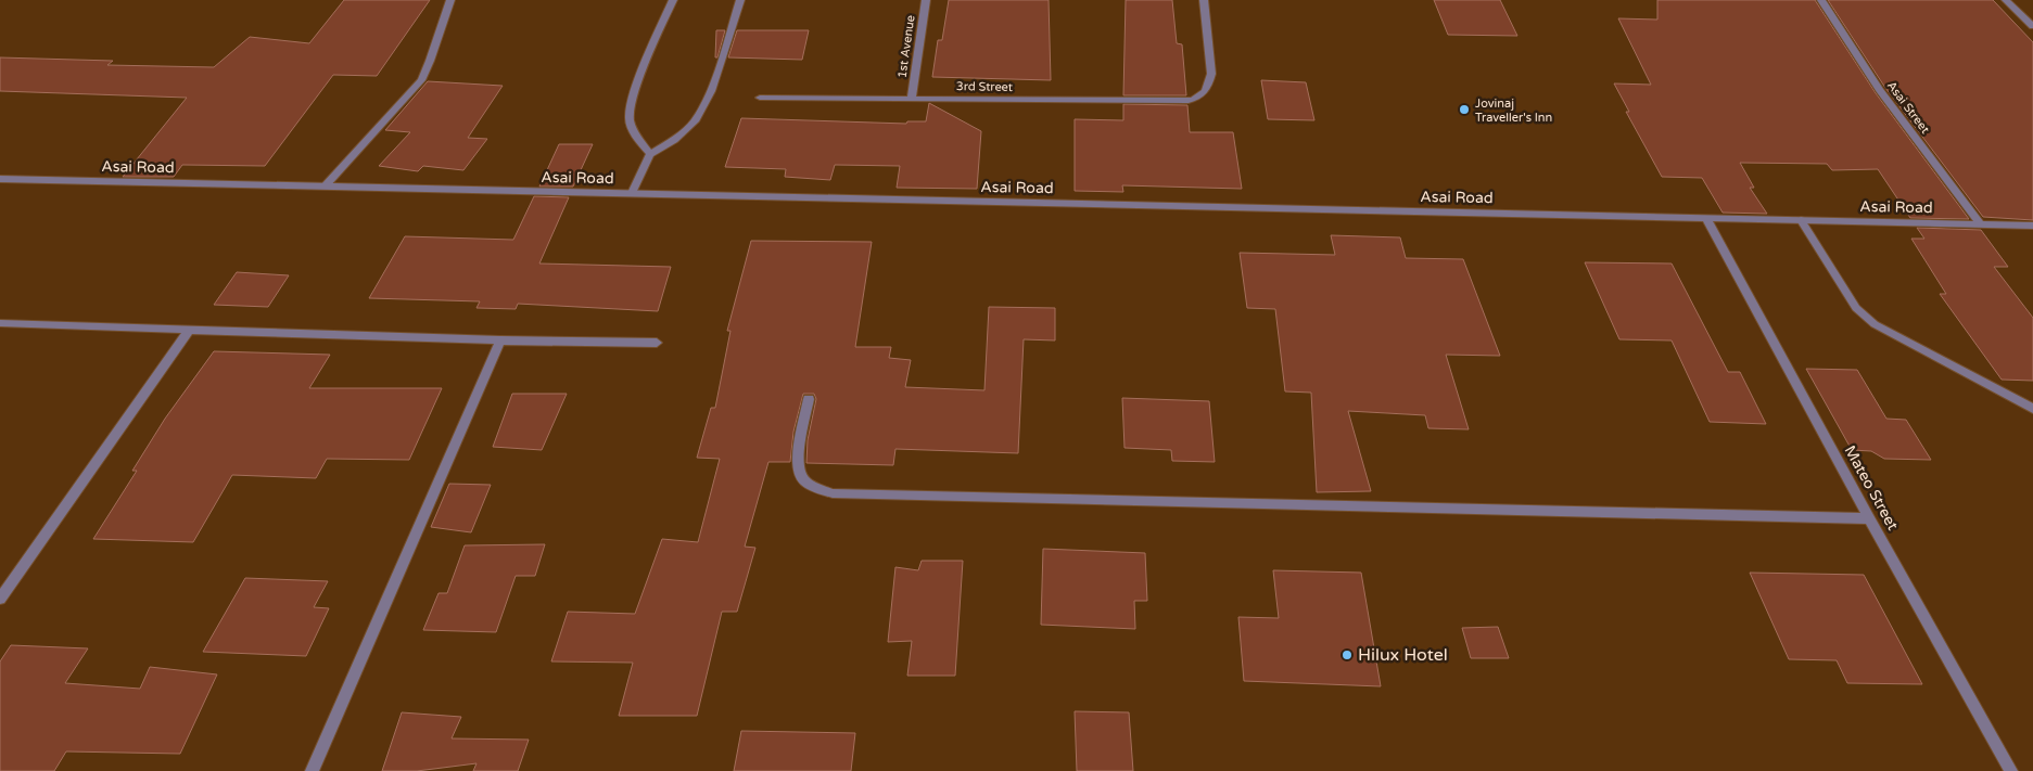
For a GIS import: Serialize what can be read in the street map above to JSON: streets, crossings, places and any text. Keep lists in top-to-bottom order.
{
  "streets": {
    "street": [
      "1st Avenue",
      "3rd Street",
      "Asai Street",
      "Asai Road",
      "Mateo Street"
    ]
  },
  "crossings": [
    ["1st Avenue", "3rd Street"],
    ["Asai Street", "Asai Road"],
    ["Asai Road", "Mateo Street"]
  ],
  "places": ["Jovinaj Traveller's Inn", "Hilux Hotel"]
}
